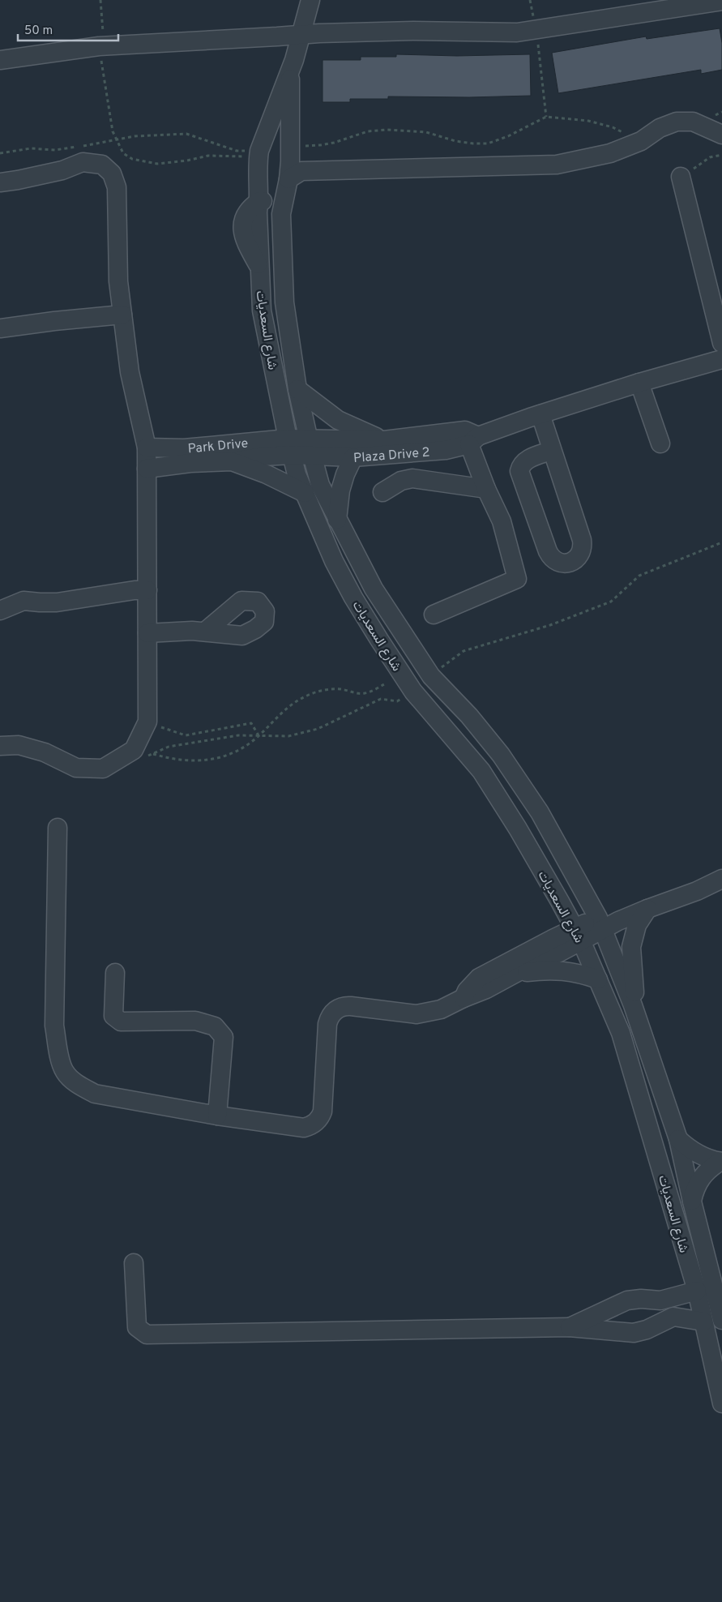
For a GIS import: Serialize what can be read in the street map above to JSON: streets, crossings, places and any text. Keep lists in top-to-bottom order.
{
  "streets": {
    "street": ["شارع السعديات", "Park Drive", "Plaza Drive 2"]
  },
  "crossings": [
    ["شارع السعديات", "Park Drive"],
    ["شارع السعديات", "Plaza Drive 2"]
  ],
  "scale_bar": "50 m"
}
